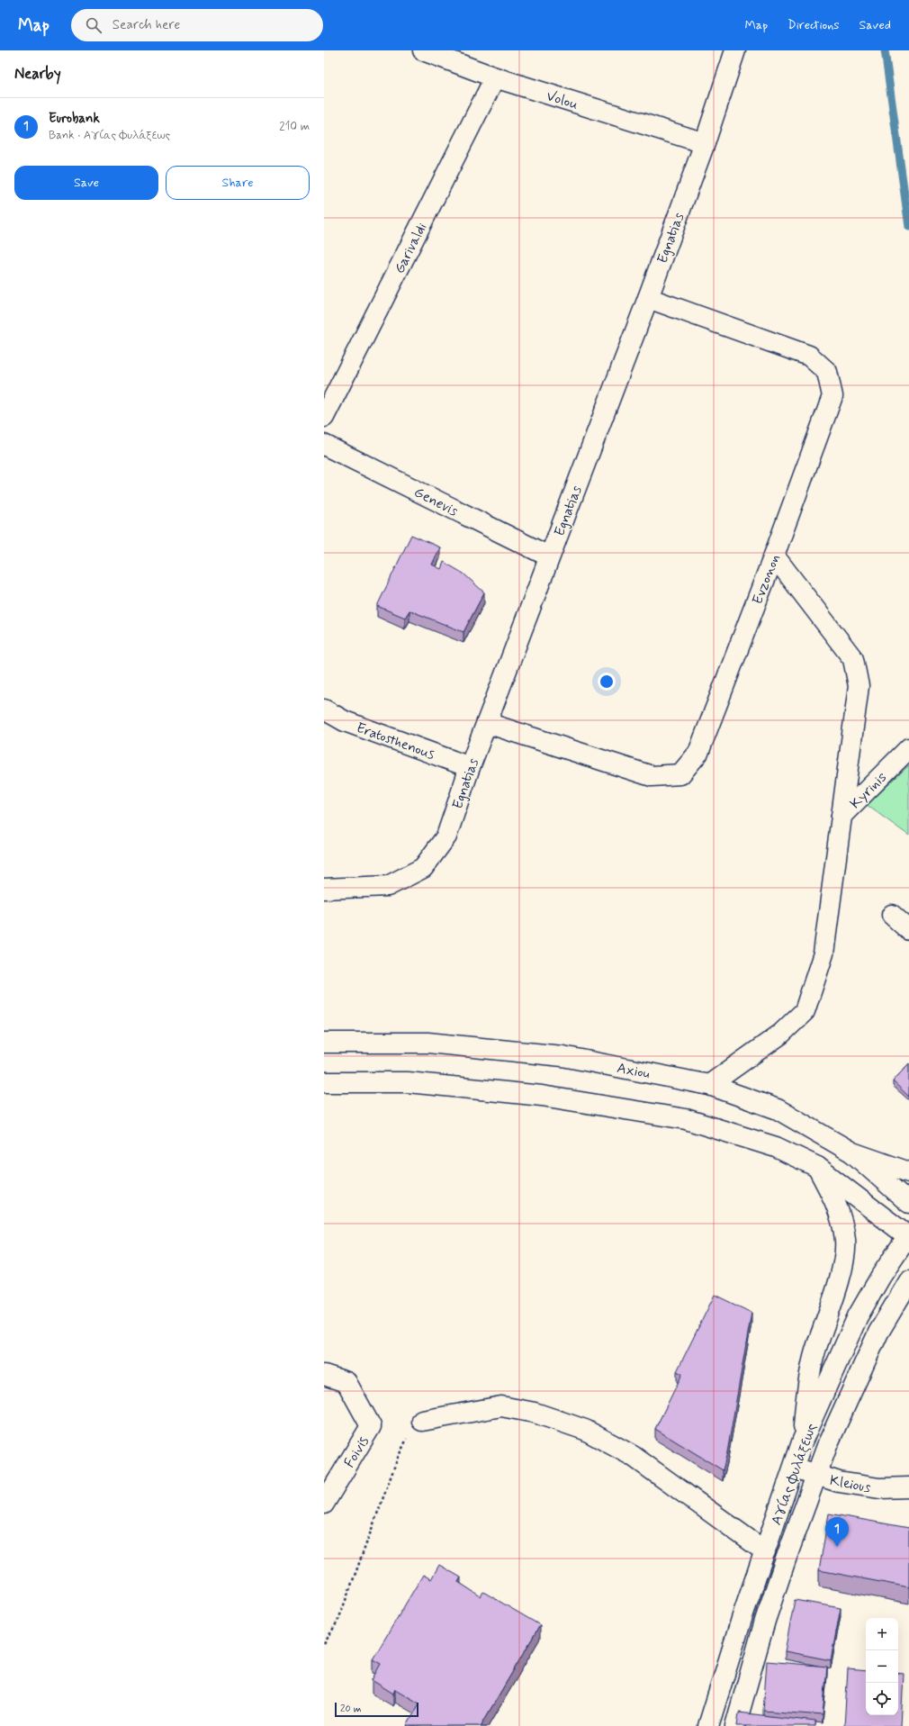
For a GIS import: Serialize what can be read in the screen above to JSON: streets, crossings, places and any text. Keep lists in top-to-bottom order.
{
  "streets": {
    "street": [
      "Volou",
      "Egnatias",
      "Garivaldi",
      "Genevis",
      "Evzonon",
      "Eratosthenous",
      "Kyrinis",
      "Axiou",
      "Foivis",
      "Αγίας Φυλάξεως",
      "Kleious"
    ]
  },
  "crossings": [
    ["Volou", "Egnatias"],
    ["Volou", "Garivaldi"],
    ["Egnatias", "Genevis"],
    ["Egnatias", "Evzonon"],
    ["Egnatias", "Eratosthenous"],
    ["Αγίας Φυλάξεως", "Kleious"]
  ],
  "scale_bar": "20 m",
  "page": {
    "header": "Map",
    "search": "Search here",
    "nav": ["Map", "Directions", "Saved"],
    "heading": "Nearby",
    "list": [
      {
        "mark": "1",
        "name": "Eurobank",
        "note": "Bank · Αγίας Φυλάξεως",
        "value": "210 m"
      }
    ],
    "buttons": ["Save", "Share"],
    "pins": "1",
    "map_buttons": ["+", "−"],
    "scale": "20 m"
  }
}
